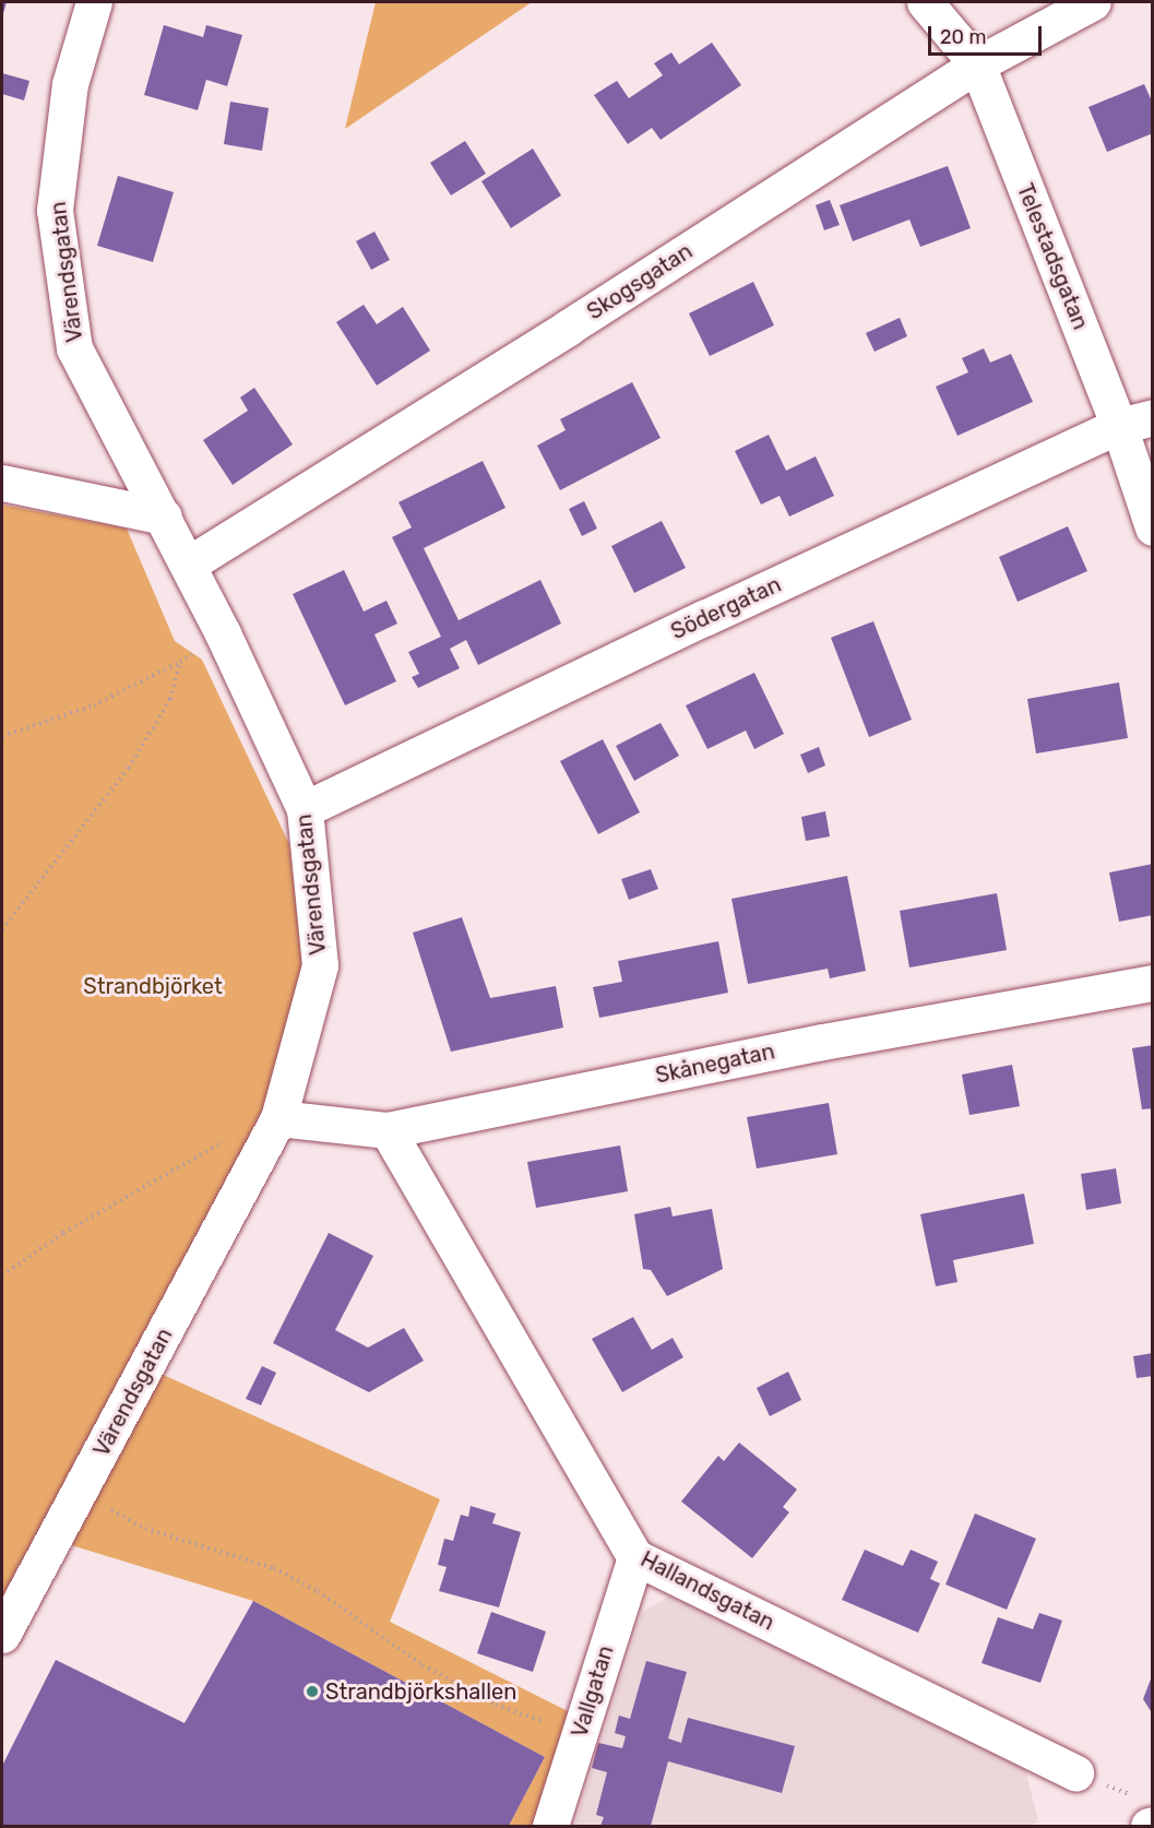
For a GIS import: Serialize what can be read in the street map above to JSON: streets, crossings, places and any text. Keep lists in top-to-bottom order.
{
  "streets": {
    "street": [
      "Telestadsgatan",
      "Värendsgatan",
      "Skogsgatan",
      "Södergatan",
      "Skånegatan",
      "Hallandsgatan",
      "Vallgatan"
    ]
  },
  "crossings": [
    ["Telestadsgatan", "Skogsgatan"],
    ["Telestadsgatan", "Södergatan"],
    ["Värendsgatan", "Skogsgatan"],
    ["Värendsgatan", "Södergatan"],
    ["Värendsgatan", "Skånegatan"],
    ["Skånegatan", "Hallandsgatan"],
    ["Hallandsgatan", "Vallgatan"]
  ],
  "parks": ["Strandbjörket"],
  "places": ["Strandbjörkshallen"],
  "scale_bar": "20 m"
}
